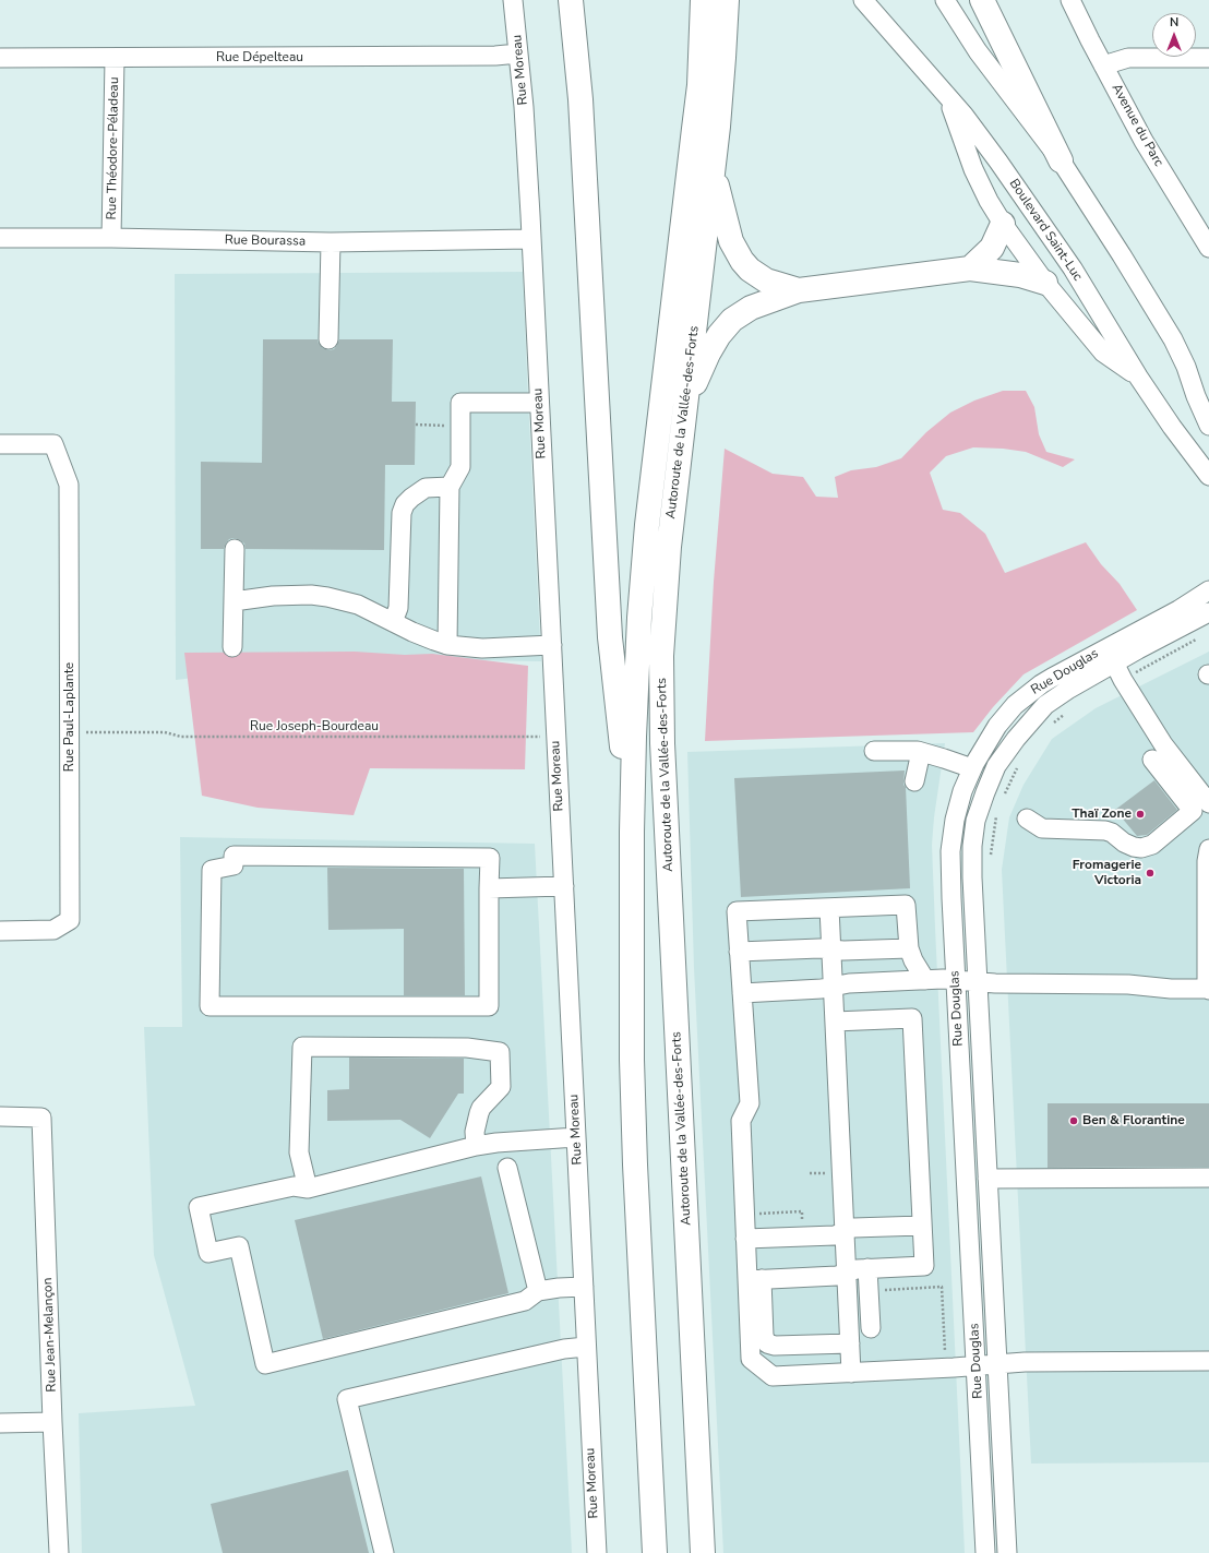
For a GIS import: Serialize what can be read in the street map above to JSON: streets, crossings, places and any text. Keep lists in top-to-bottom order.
{
  "streets": {
    "highway": ["Autoroute de la Vallée-des-Forts"],
    "street": [
      "Rue Dépelteau",
      "Rue Moreau",
      "Avenue du Parc",
      "Rue Théodore-Péladeau",
      "Boulevard Saint-Luc",
      "Rue Bourassa",
      "Rue Douglas",
      "Rue Paul-Laplante",
      "Rue Jean-Melançon"
    ],
    "path": ["Rue Joseph-Bourdeau"]
  },
  "crossings": [
    ["Rue Dépelteau", "Rue Moreau"],
    ["Rue Dépelteau", "Rue Théodore-Péladeau"],
    ["Rue Moreau", "Rue Bourassa"],
    ["Rue Théodore-Péladeau", "Rue Bourassa"]
  ],
  "places": ["Thaï Zone", "Fromagerie Victoria", "Ben & Florantine"],
  "north": "top"
}
